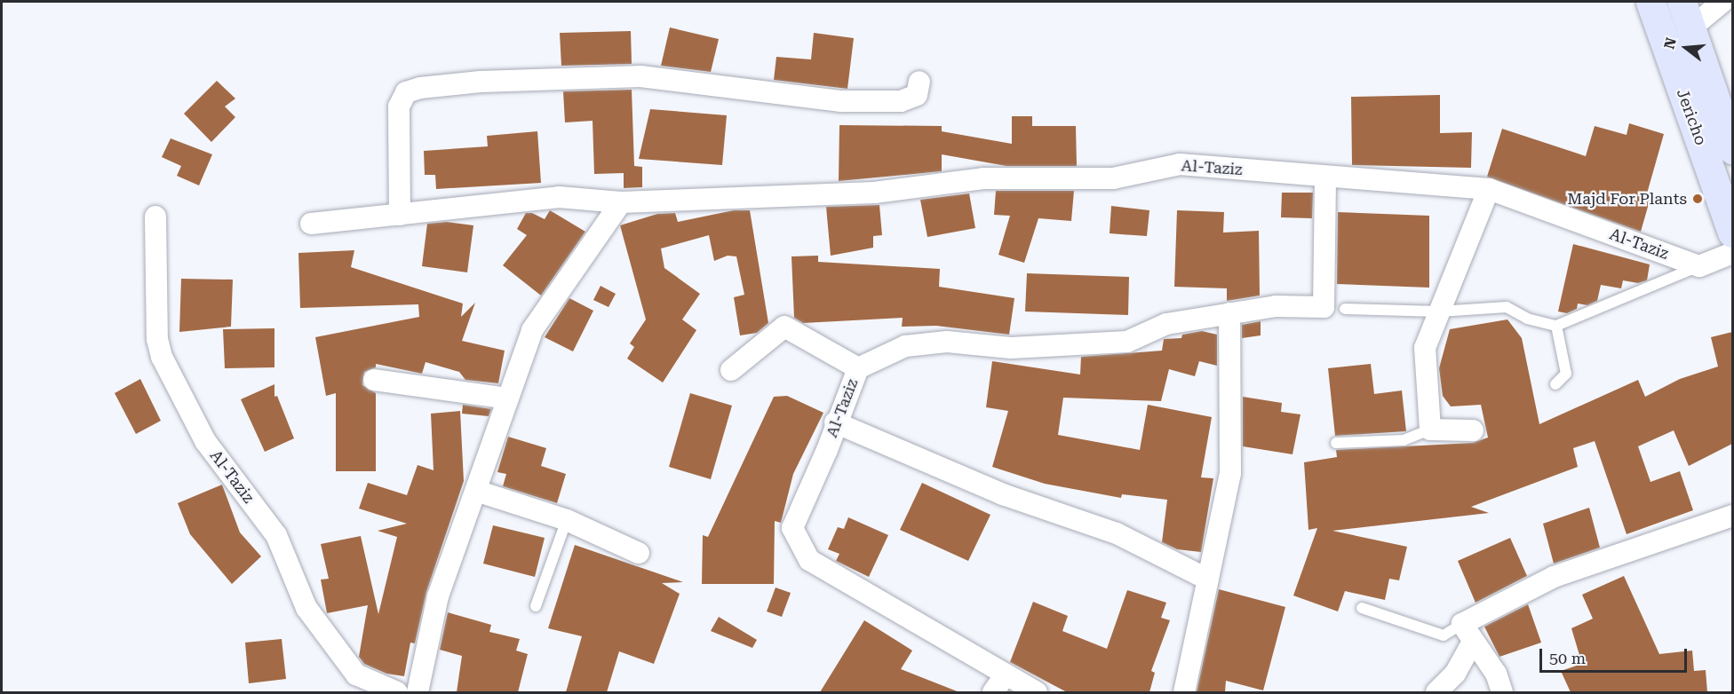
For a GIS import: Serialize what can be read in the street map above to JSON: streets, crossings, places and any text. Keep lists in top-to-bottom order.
{
  "streets": {
    "main road": ["Jericho"],
    "street": ["Al-Taziz"]
  },
  "places": ["Majd For Plants"],
  "scale_bar": "50 m",
  "north": "left"
}
